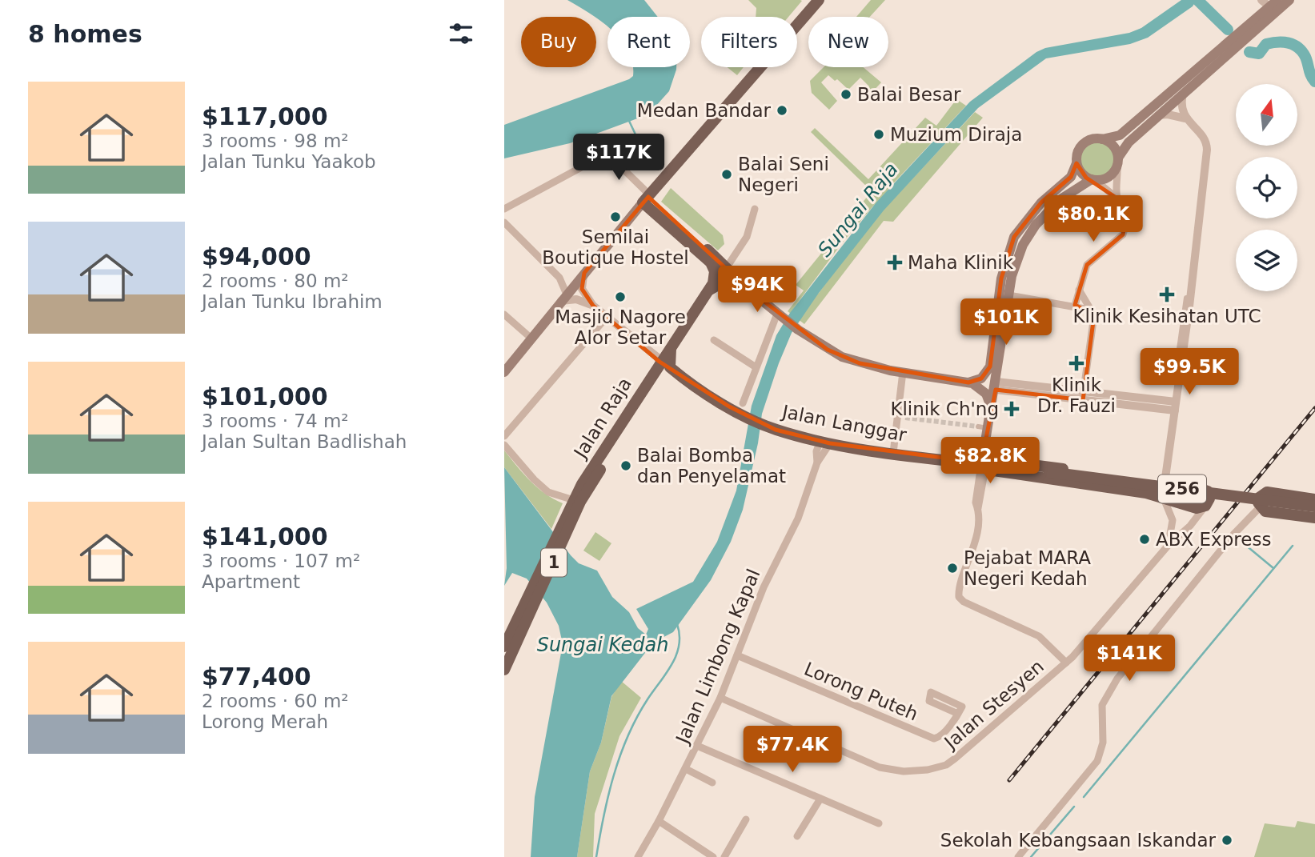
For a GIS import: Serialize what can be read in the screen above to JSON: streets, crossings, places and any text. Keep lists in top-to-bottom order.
{
  "streets": {
    "main road": [
      "Jalan Raja",
      "Jalan Langgar",
      "256",
      "1"
    ],
    "street": ["Jalan Limbong Kapal", "Lorong Puteh", "Jalan Stesyen"]
  },
  "crossings": [
    ["Jalan Raja", "Jalan Langgar"],
    ["Jalan Raja", "1"],
    ["Jalan Langgar", "1"],
    ["Jalan Langgar", "Jalan Limbong Kapal"],
    ["Jalan Langgar", "Jalan Stesyen"],
    ["Jalan Limbong Kapal", "Lorong Puteh"],
    ["Jalan Limbong Kapal", "Jalan Stesyen"]
  ],
  "water": ["Sungai Raja", "Sungai Kedah"],
  "places": {
    "other": [
      "Balai Besar",
      "Medan Bandar",
      "Muzium Diraja",
      "Balai Seni Negeri",
      "Semilai Boutique Hostel",
      "Masjid Nagore Alor Setar",
      "Balai Bomba dan Penyelamat",
      "ABX Express",
      "Pejabat MARA Negeri Kedah",
      "Sekolah Kebangsaan Iskandar"
    ],
    "health": [
      "Maha Klinik",
      "Klinik Kesihatan UTC",
      "Klinik Dr. Fauzi",
      "Klinik Ch'ng"
    ]
  },
  "north": "top",
  "page": {
    "heading": "8 homes",
    "chip": [
      "Buy",
      "Rent",
      "Filters",
      "New"
    ],
    "list": [
      {
        "name": "$117,000",
        "note": "3 rooms · 98 m² · Jalan Tunku Yaakob"
      },
      {
        "name": "$94,000",
        "note": "2 rooms · 80 m² · Jalan Tunku Ibrahim"
      },
      {
        "name": "$101,000",
        "note": "3 rooms · 74 m² · Jalan Sultan Badlishah"
      },
      {
        "name": "$141,000",
        "note": "3 rooms · 107 m² · Apartment"
      },
      {
        "name": "$77,400",
        "note": "2 rooms · 60 m² · Lorong Merah"
      }
    ],
    "price": [
      "$117K",
      "$80.1K",
      "$94K",
      "$101K",
      "$99.5K",
      "$82.8K",
      "$141K",
      "$77.4K"
    ]
  }
}
